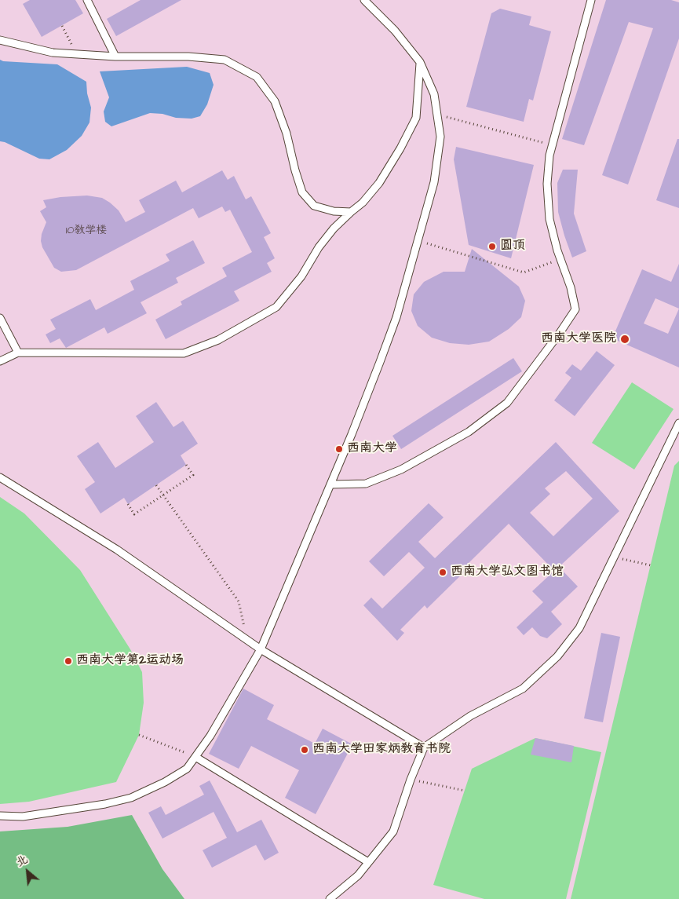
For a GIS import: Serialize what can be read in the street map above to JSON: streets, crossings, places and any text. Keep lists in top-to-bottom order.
{
  "places": [
    "圆顶",
    "西南大学医院",
    "西南大学",
    "西南大学弘文图书馆",
    "西南大学第2运动场",
    "西南大学田家炳教育书院"
  ],
  "house_numbers": ["10教学楼"],
  "north": "top left"
}
